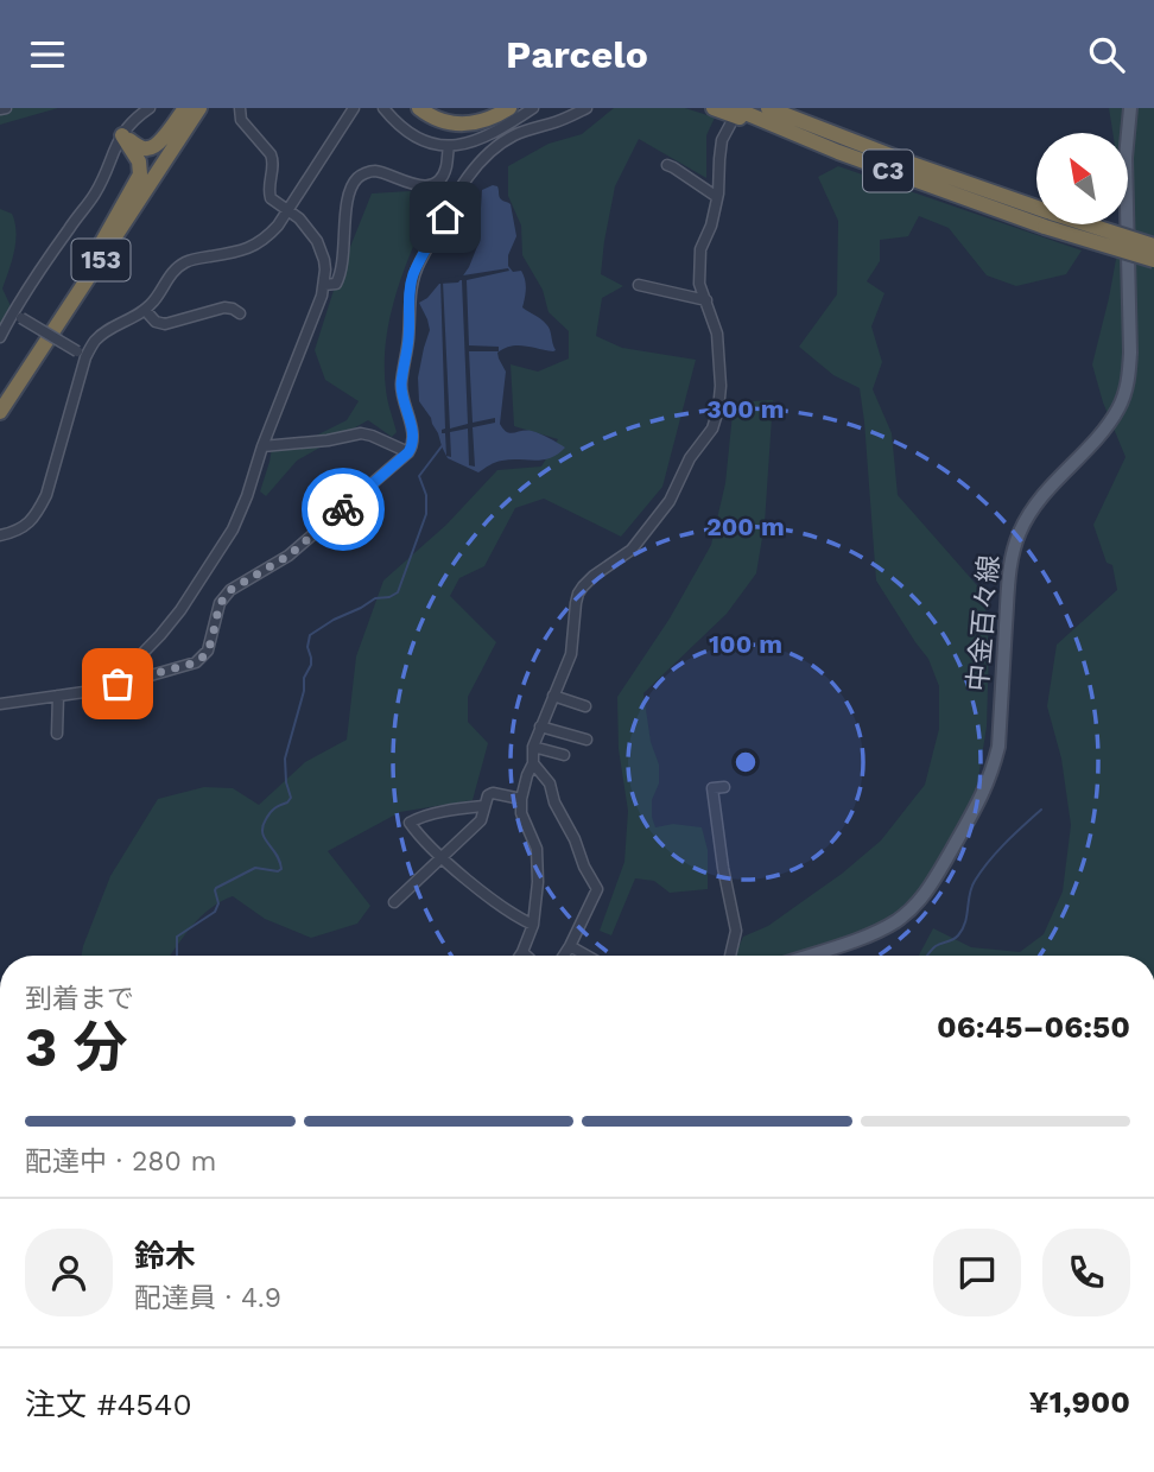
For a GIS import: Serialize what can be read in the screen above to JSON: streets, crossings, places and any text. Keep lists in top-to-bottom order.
{
  "streets": {
    "highway": ["C3", "153"],
    "main road": ["中金百々線"]
  },
  "north": "top left",
  "page": {
    "header": "Parcelo",
    "heading": ["3 分", "到着まで", "06:45–06:50"],
    "panel": [
      "鈴木",
      "配達員 · 4.9",
      "注文 #4540",
      "¥1,900"
    ],
    "bar": "配達中 · 280 m"
  },
  "rings": ["300 m", "200 m", "100 m"]
}
